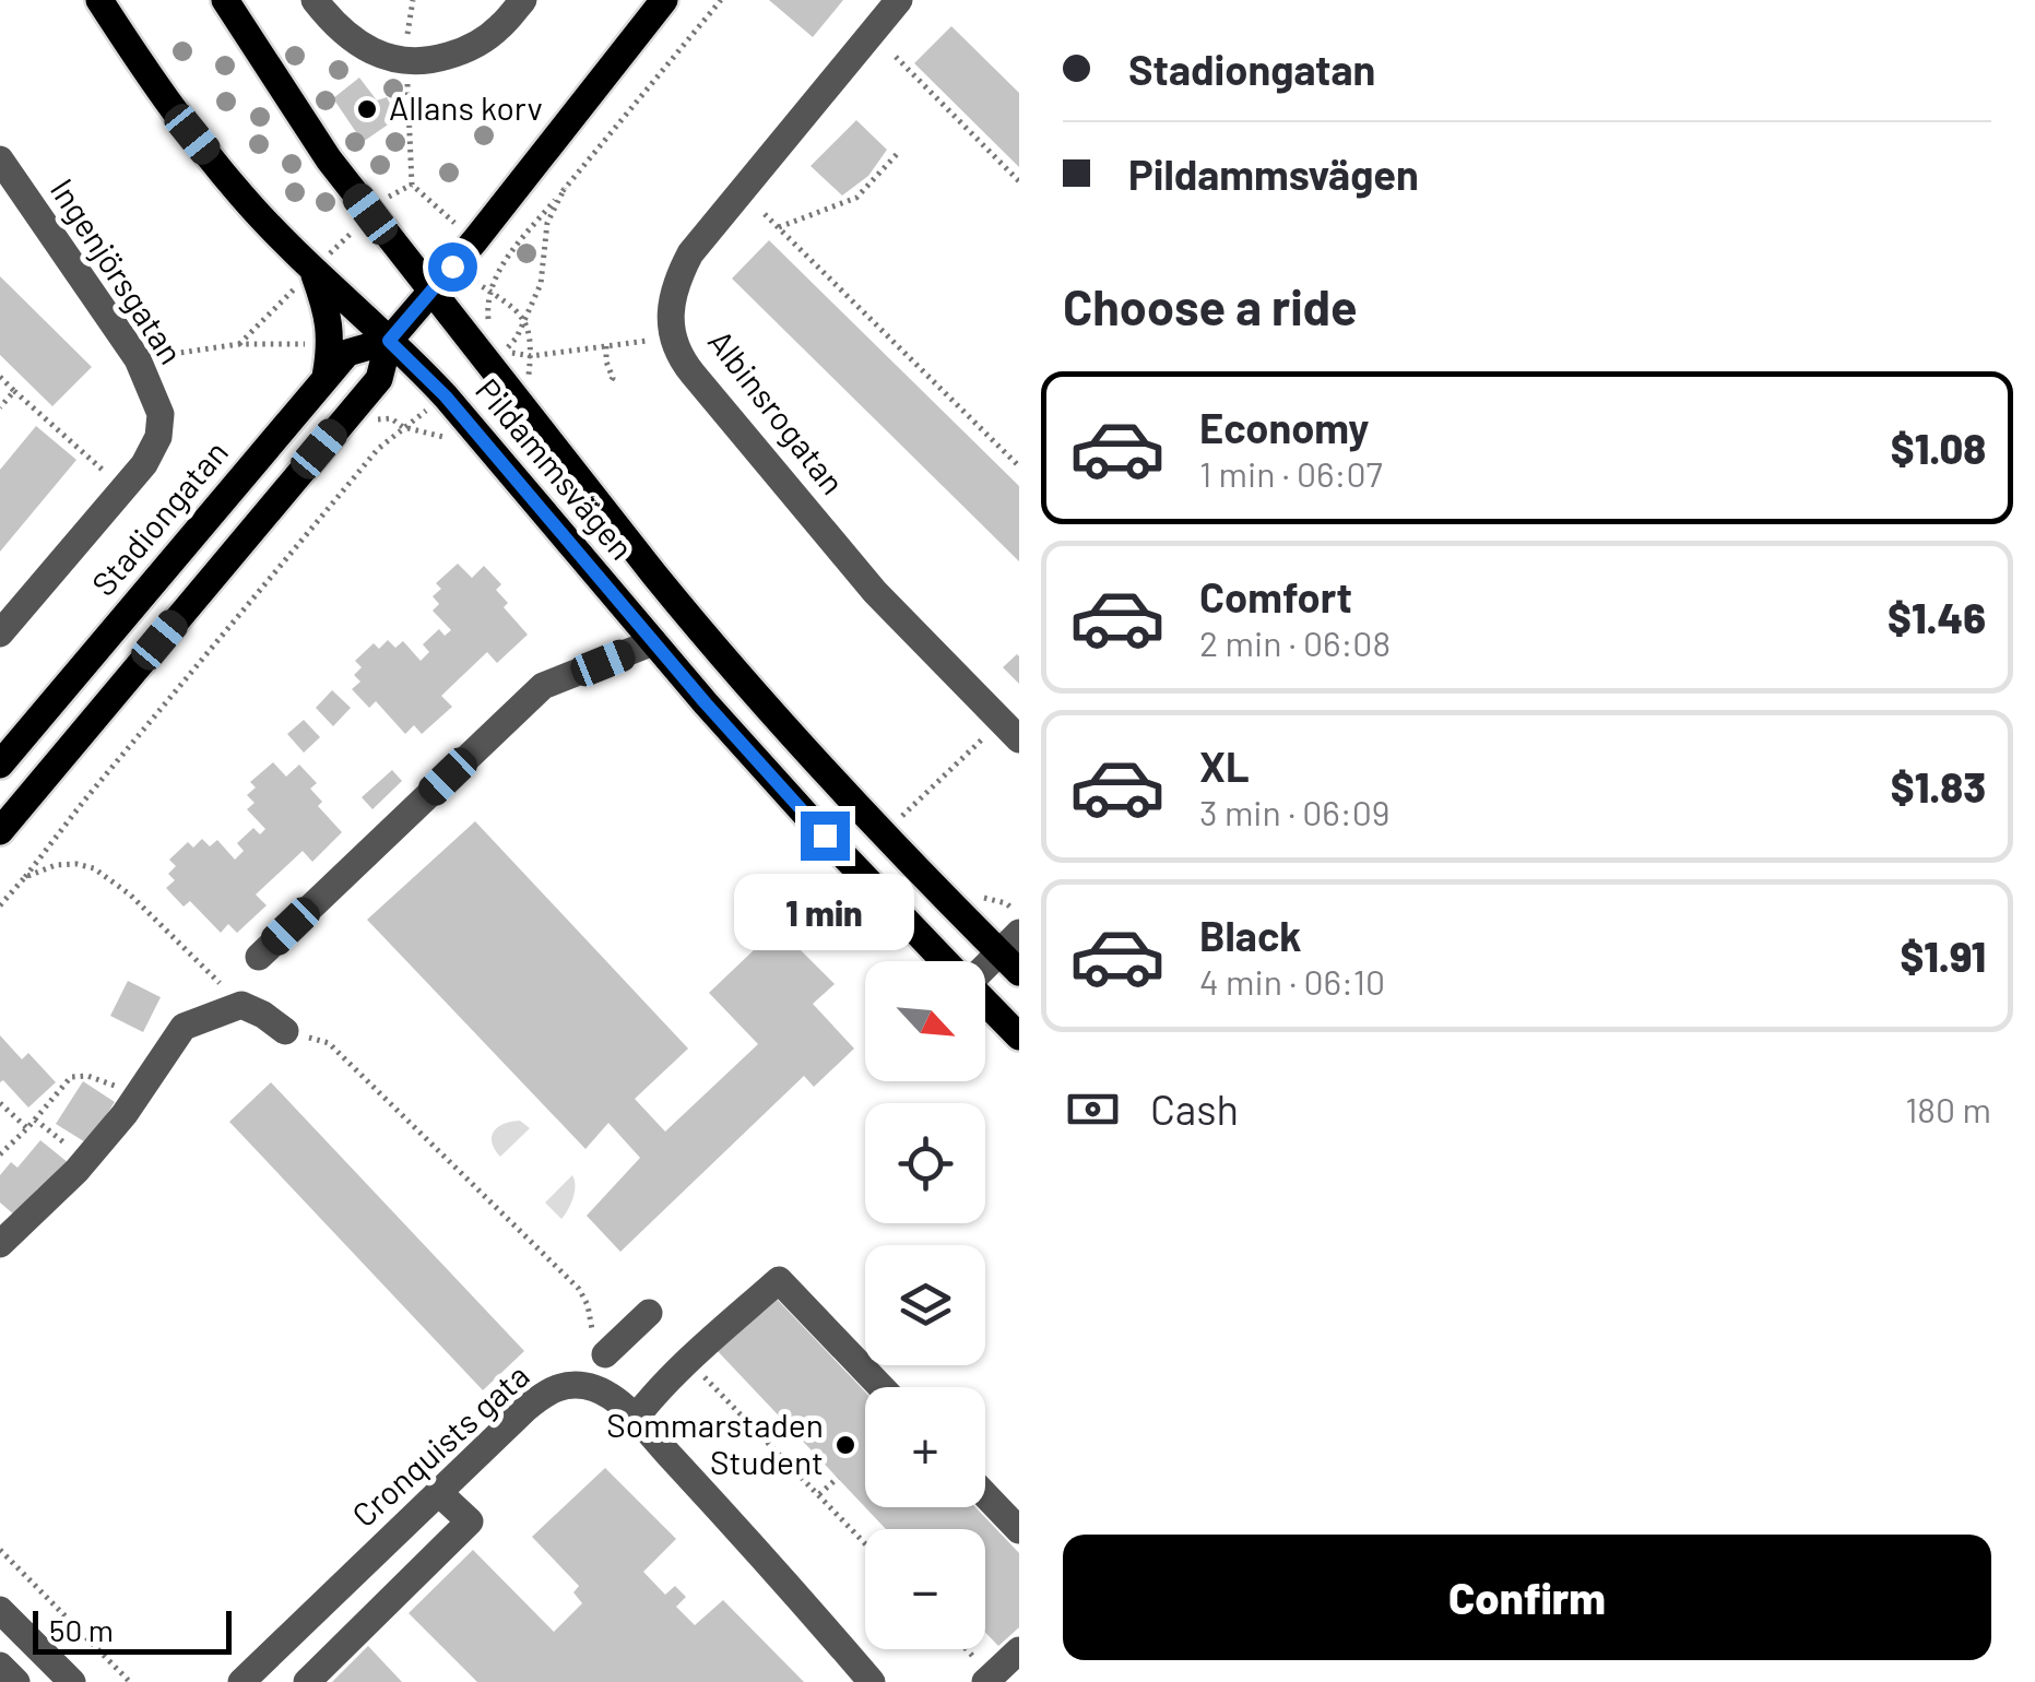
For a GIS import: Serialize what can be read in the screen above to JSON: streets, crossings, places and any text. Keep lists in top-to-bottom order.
{
  "streets": {
    "main road": ["Pildammsvägen", "Stadiongatan"],
    "street": ["Ingenjörsgatan", "Albinsrogatan", "Cronquists gata"]
  },
  "crossings": [
    ["Pildammsvägen", "Stadiongatan"]
  ],
  "places": ["Allans korv", "Sommarstaden Student"],
  "scale_bar": "50 m",
  "north": "bottom right",
  "page": {
    "banner": ["Stadiongatan", "Pildammsvägen"],
    "heading": "Choose a ride",
    "list": [
      {
        "name": "Economy",
        "note": "1 min · 06:07",
        "value": "$1.08"
      },
      {
        "name": "Comfort",
        "note": "2 min · 06:08",
        "value": "$1.46"
      },
      {
        "name": "XL",
        "note": "3 min · 06:09",
        "value": "$1.83"
      },
      {
        "name": "Black",
        "note": "4 min · 06:10",
        "value": "$1.91"
      }
    ],
    "bubble": "1 min",
    "map_buttons": ["+", "−"],
    "pay": ["Cash", "180 m"],
    "buttons": "Confirm",
    "scale": "50 m"
  }
}
